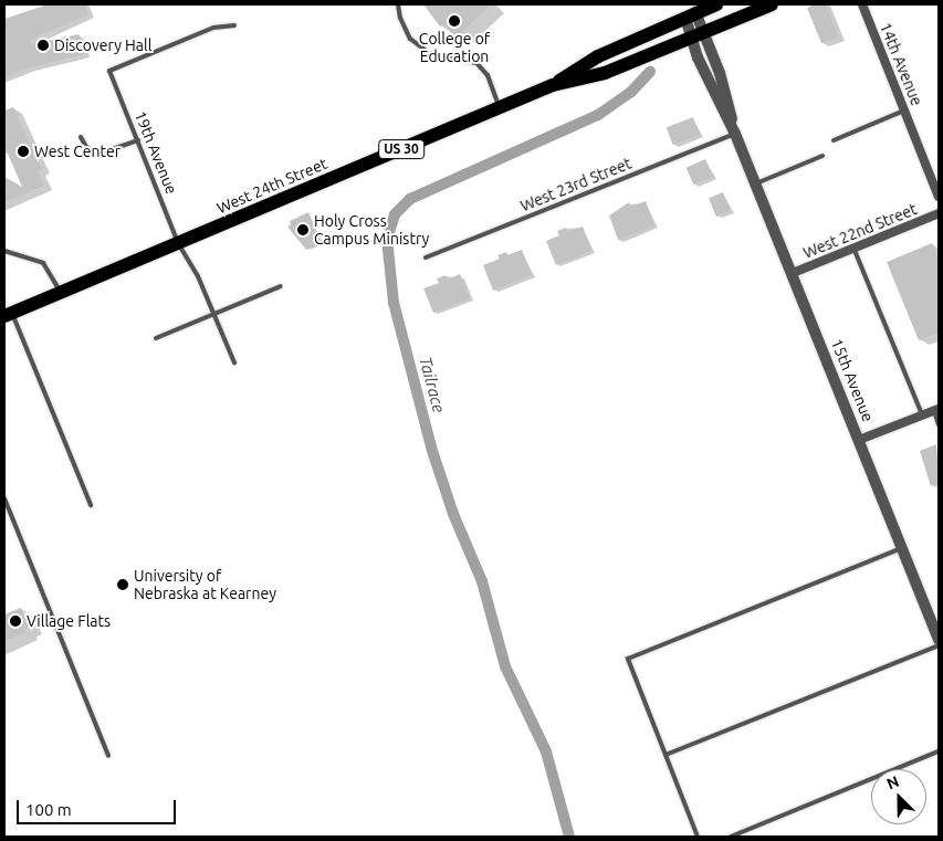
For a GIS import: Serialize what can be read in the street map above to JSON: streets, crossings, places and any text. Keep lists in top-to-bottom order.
{
  "streets": {
    "main road": ["US 30", "West 24th Street"],
    "street": ["14th Avenue", "West 22nd Street", "15th Avenue"],
    "lane": ["19th Avenue", "West 23rd Street"]
  },
  "crossings": [
    ["19th Avenue", "West 24th Street"],
    ["West 23rd Street", "15th Avenue"],
    ["West 24th Street", "15th Avenue"],
    ["West 22nd Street", "15th Avenue"]
  ],
  "water": ["Tailrace"],
  "places": [
    "College of Education",
    "Discovery Hall",
    "West Center",
    "Holy Cross Campus Ministry",
    "University of Nebraska at Kearney",
    "Village Flats"
  ],
  "scale_bar": "100 m",
  "north": "top left"
}
